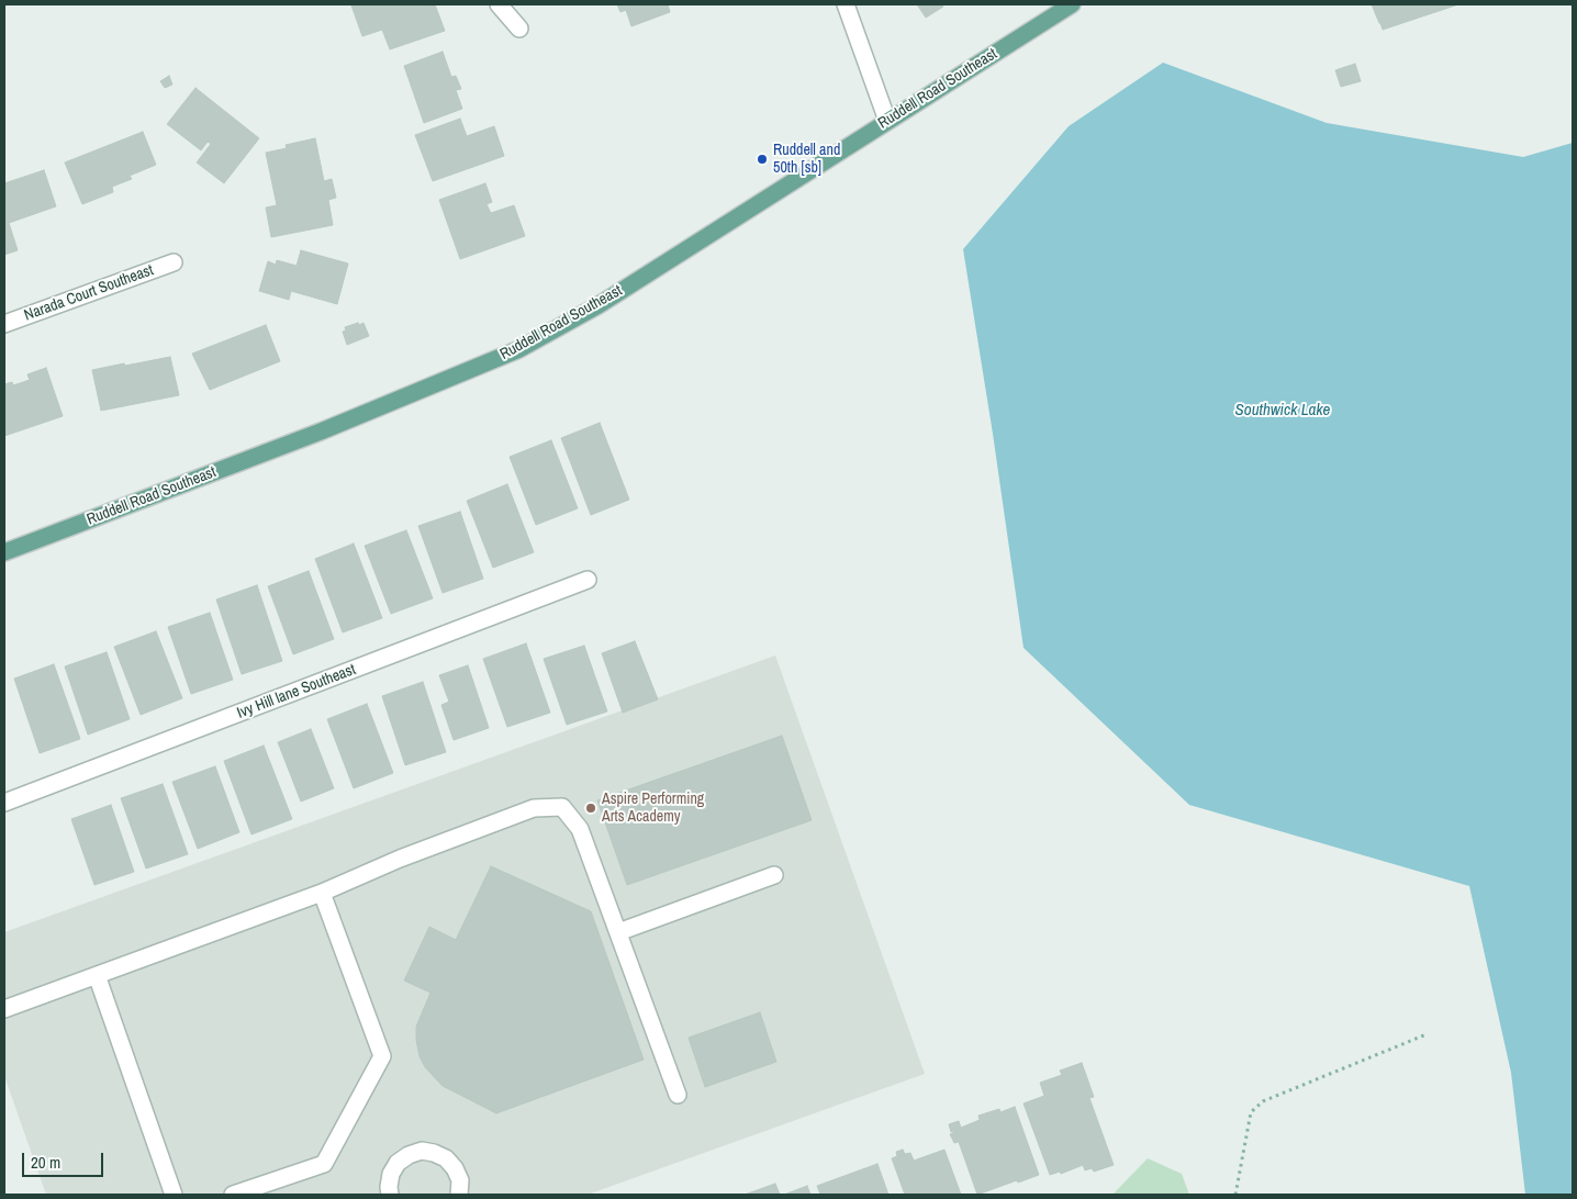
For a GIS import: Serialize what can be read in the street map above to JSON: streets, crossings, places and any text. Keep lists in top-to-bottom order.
{
  "streets": {
    "main road": ["Ruddell Road Southeast"],
    "street": ["Narada Court Southeast", "Ivy Hill lane Southeast"]
  },
  "water": ["Southwick Lake"],
  "places": ["Ruddell and 50th [sb]", "Aspire Performing Arts Academy"],
  "scale_bar": "20 m"
}
